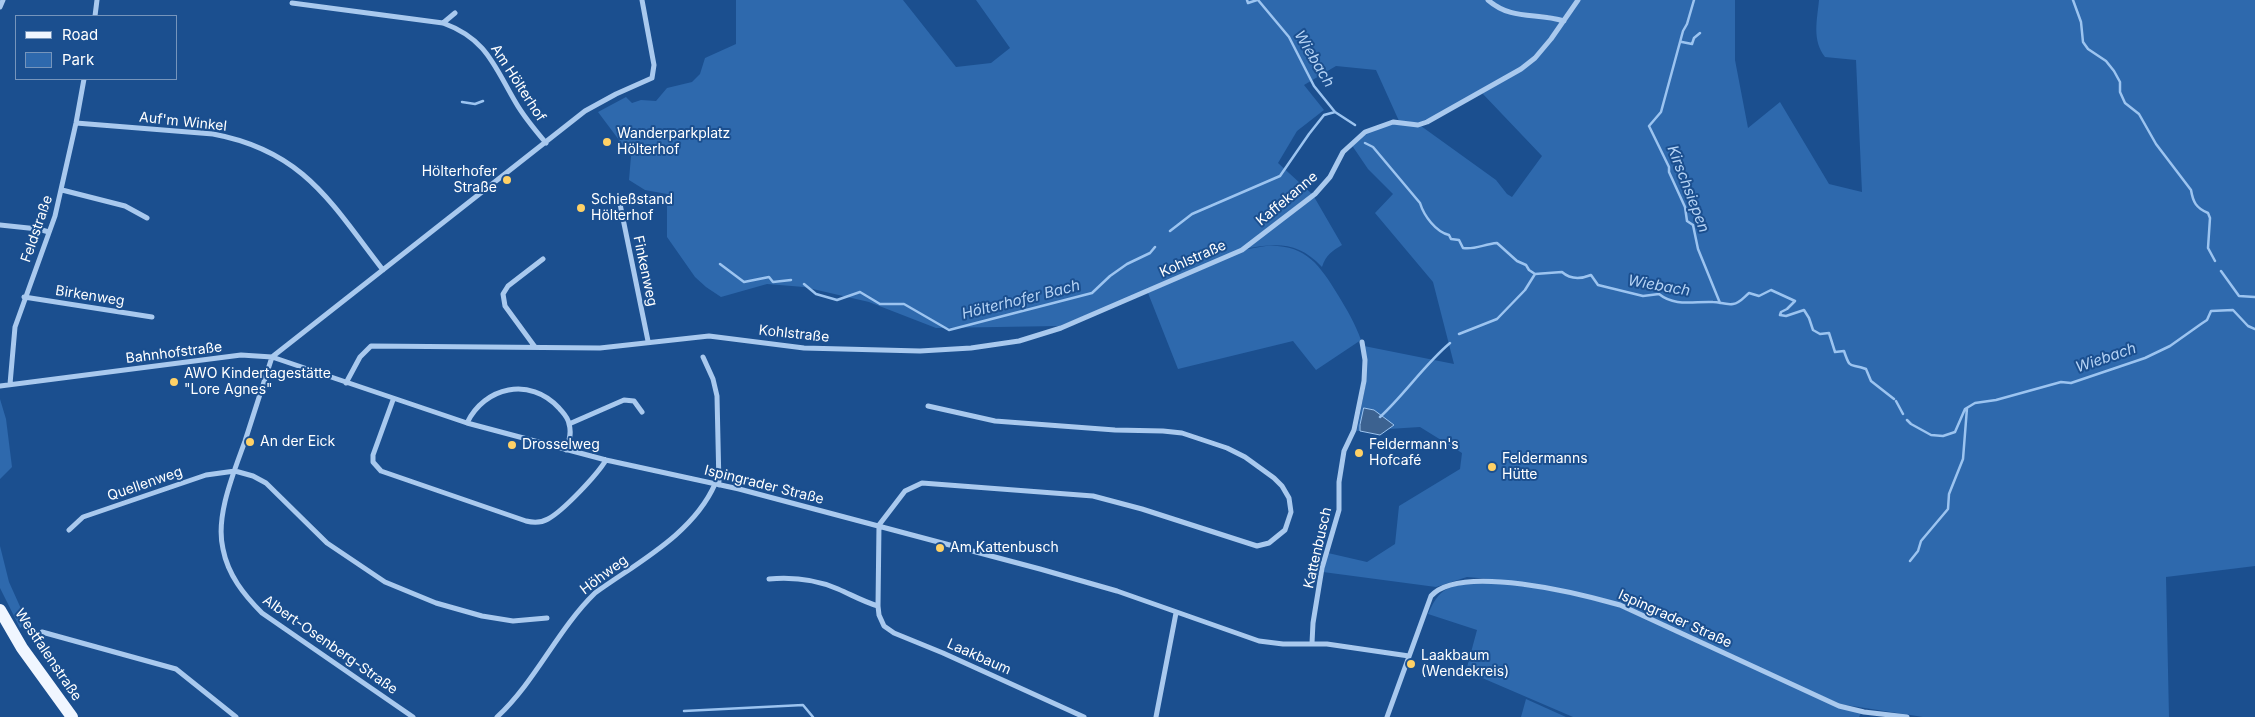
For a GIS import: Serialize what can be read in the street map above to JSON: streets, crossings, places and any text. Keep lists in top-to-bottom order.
{
  "streets": {
    "main road": ["Westfalenstraße"],
    "street": [
      "Am Hölterhof",
      "Auf'm Winkel",
      "Kaffekanne",
      "Feldstraße",
      "Kohlstraße",
      "Finkenweg",
      "Birkenweg",
      "Bahnhofstraße",
      "Quellenweg",
      "Ispingrader Straße",
      "Kattenbusch",
      "Höhweg",
      "Albert-Osenberg-Straße",
      "Laakbaum"
    ]
  },
  "crossings": [
    ["Auf'm Winkel", "Feldstraße"],
    ["Kaffekanne", "Kohlstraße"],
    ["Feldstraße", "Birkenweg"],
    ["Feldstraße", "Bahnhofstraße"],
    ["Kohlstraße", "Finkenweg"],
    ["Kohlstraße", "Bahnhofstraße"],
    ["Kohlstraße", "Ispingrader Straße"],
    ["Bahnhofstraße", "Ispingrader Straße"],
    ["Bahnhofstraße", "Albert-Osenberg-Straße"],
    ["Quellenweg", "Albert-Osenberg-Straße"],
    ["Ispingrader Straße", "Kattenbusch"],
    ["Ispingrader Straße", "Höhweg"],
    ["Ispingrader Straße", "Laakbaum"]
  ],
  "water": ["Wiebach", "Kirschsiepen", "Hölterhofer Bach"],
  "places": [
    "Wanderparkplatz Hölterhof",
    "Hölterhofer Straße",
    "Schießstand Hölterhof",
    "AWO Kindertagestätte \"Lore Agnes\"",
    "An der Eick",
    "Drosselweg",
    "Feldermann's Hofcafé",
    "Feldermanns Hütte",
    "Am Kattenbusch",
    "Laakbaum (Wendekreis)"
  ],
  "legend": ["Road", "Park"]
}
